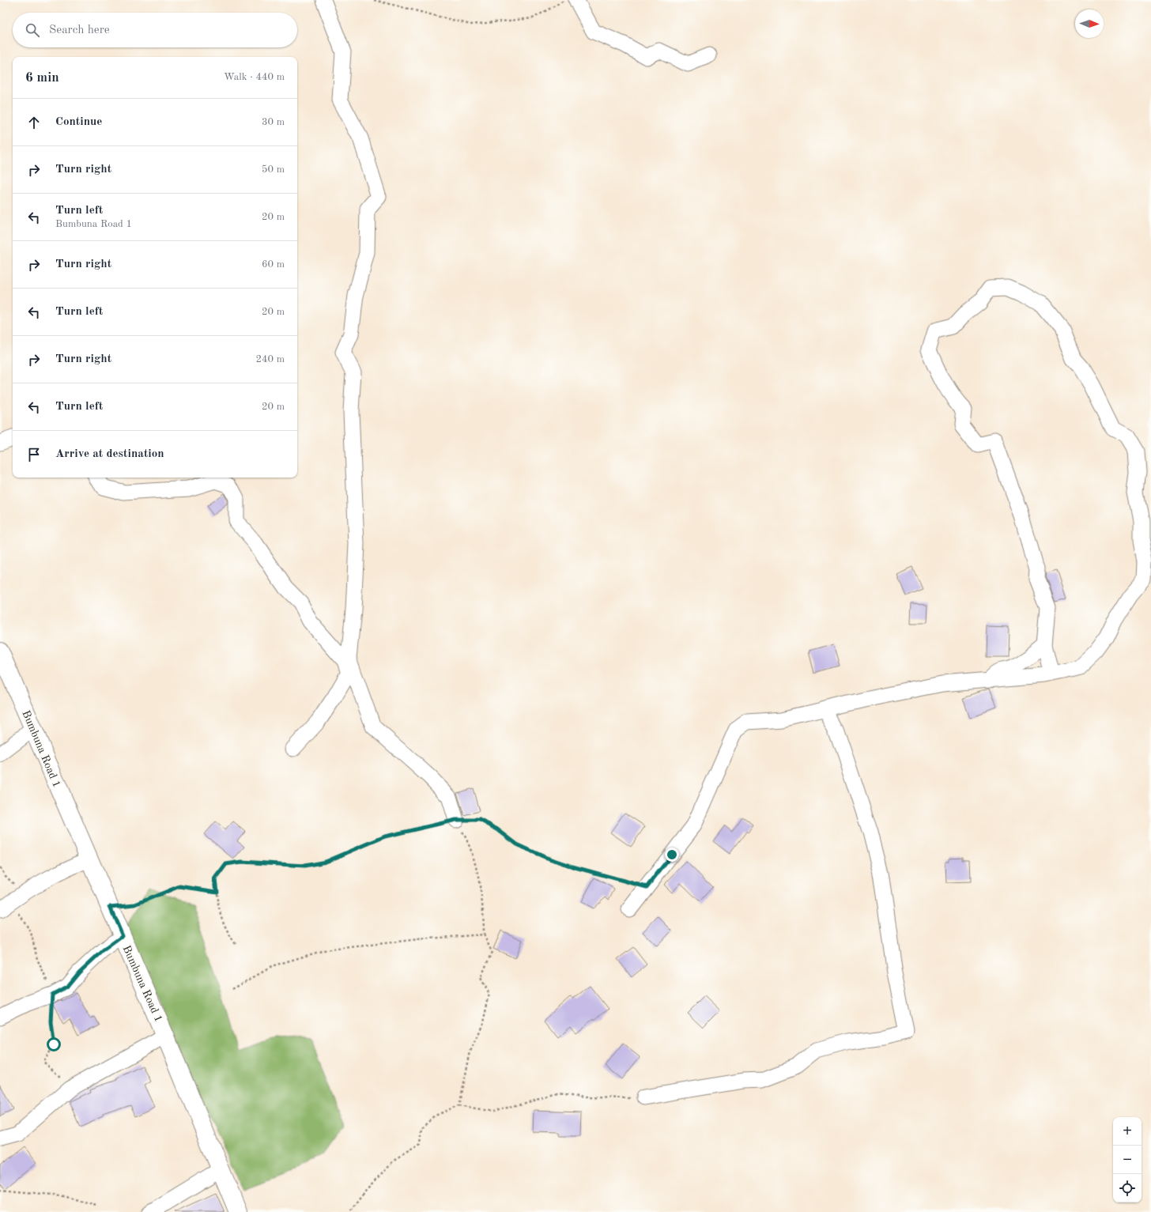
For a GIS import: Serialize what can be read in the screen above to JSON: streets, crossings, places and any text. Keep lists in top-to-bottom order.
{
  "streets": {
    "main road": ["Bumbuna Road 1"]
  },
  "north": "right",
  "page": {
    "search": "Search here",
    "heading": ["6 min", "Walk · 440 m"],
    "list": [
      ["Continue", "30 m"],
      ["Turn right", "50 m"],
      ["Turn left", "Bumbuna Road 1", "20 m"],
      ["Turn right", "60 m"],
      ["Turn left", "20 m"],
      ["Turn right", "240 m"],
      ["Turn left", "20 m"],
      "Arrive at destination"
    ],
    "map_buttons": ["+", "−"]
  }
}
